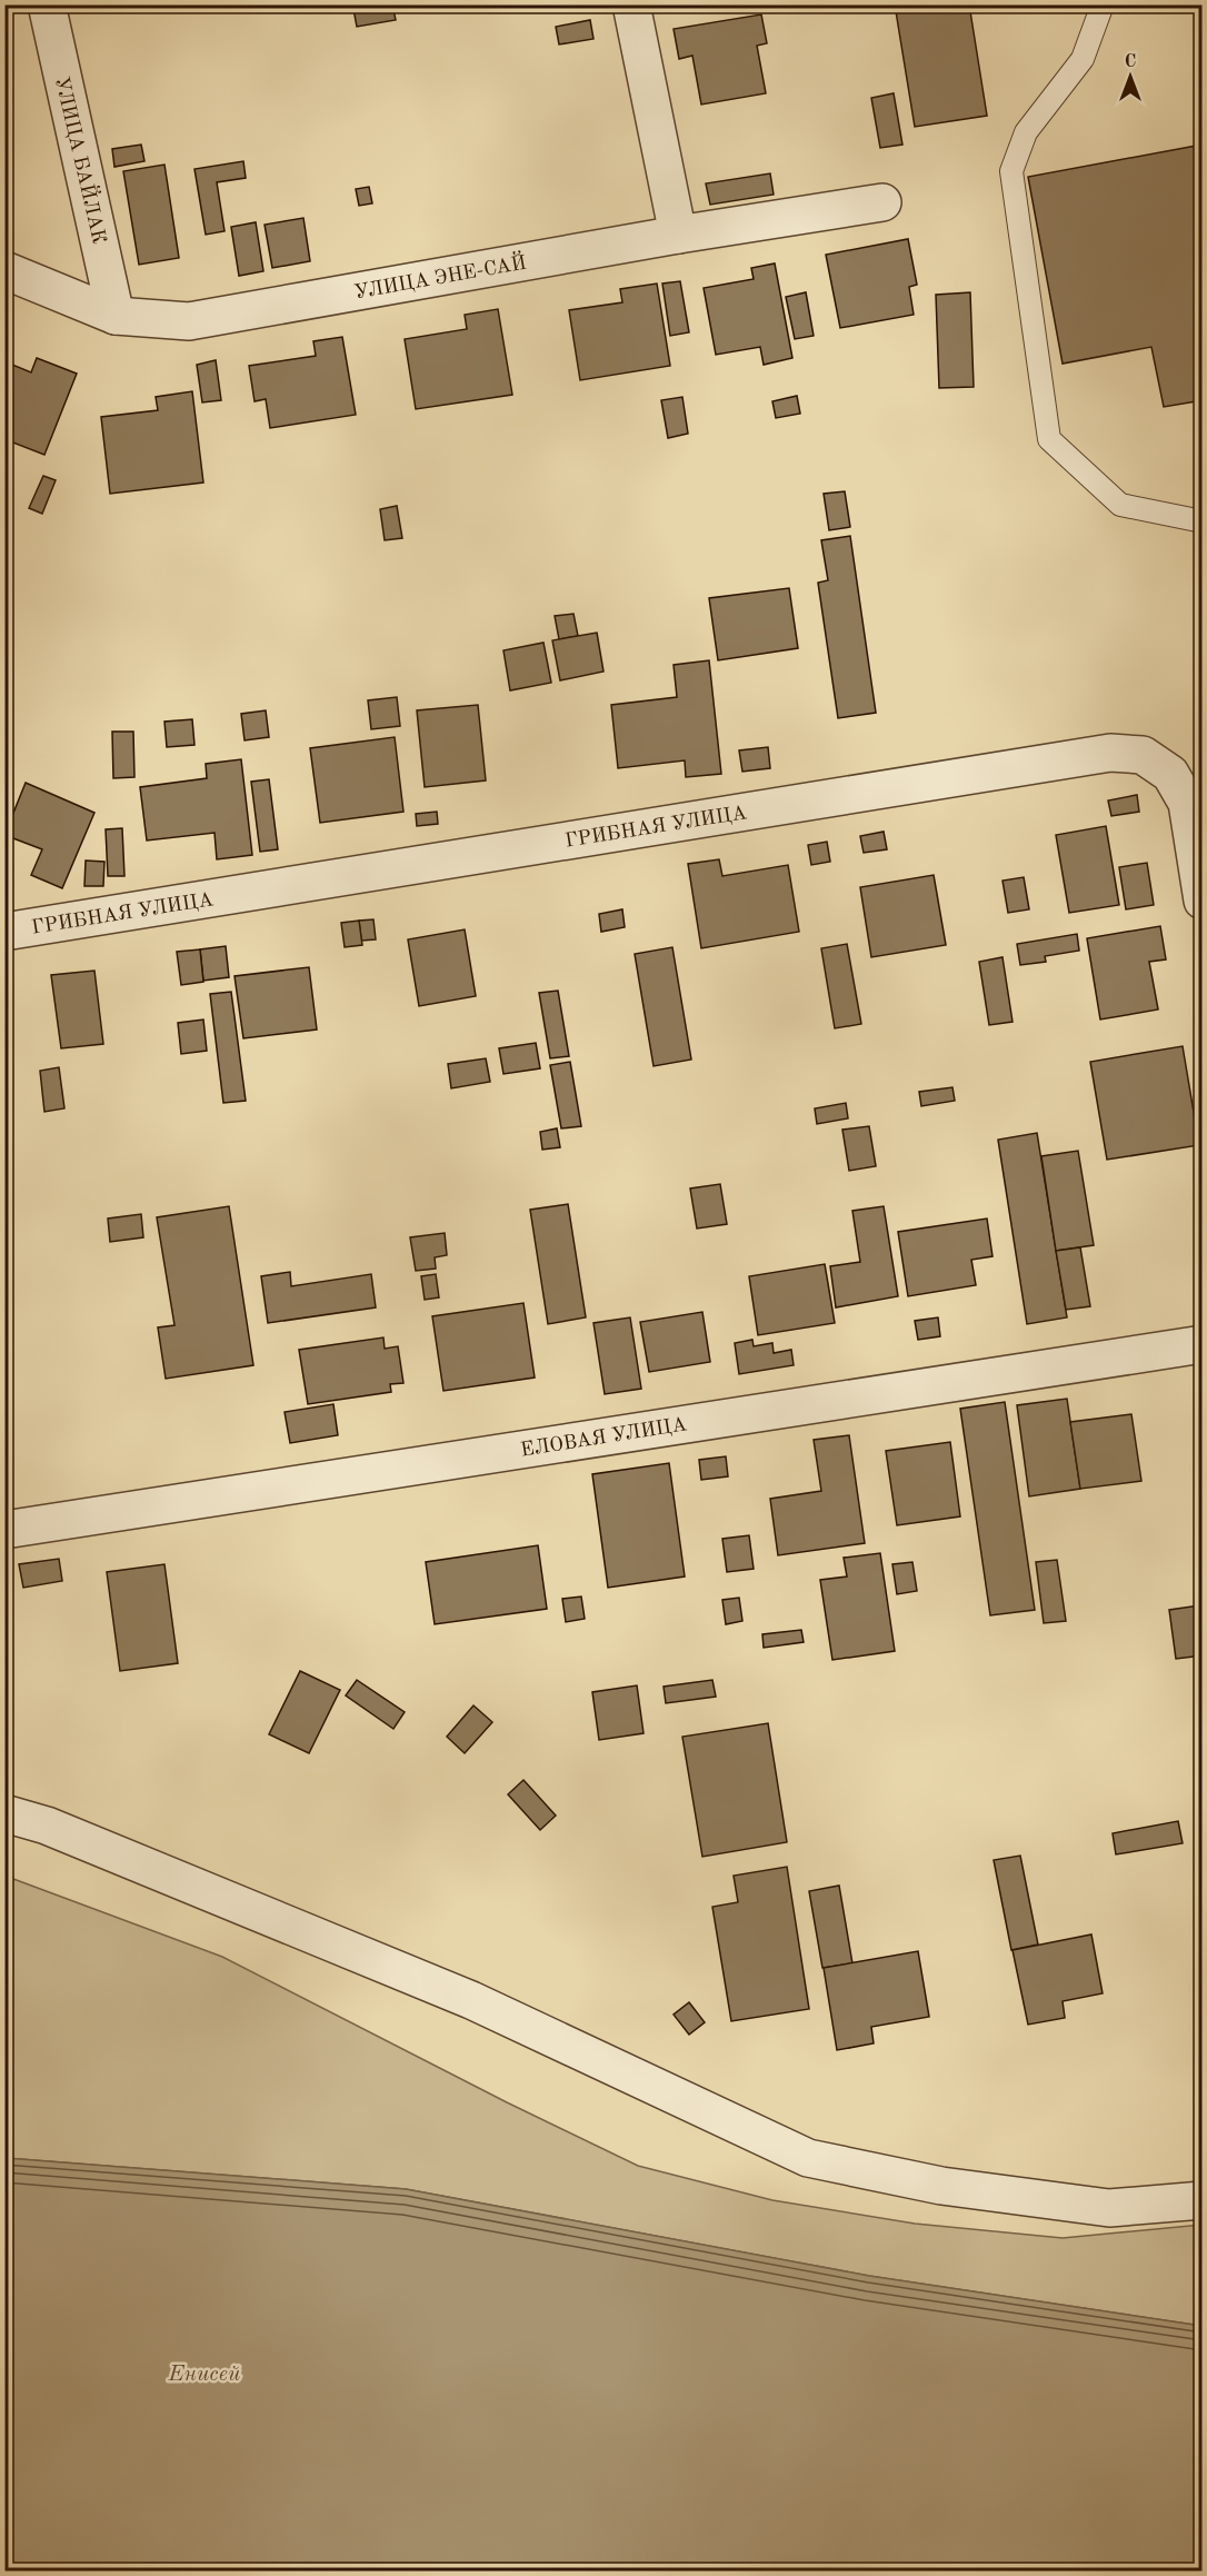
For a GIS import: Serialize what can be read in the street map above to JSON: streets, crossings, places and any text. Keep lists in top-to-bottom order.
{
  "streets": {
    "street": [
      "УЛИЦА БАЙЛАК",
      "УЛИЦА ЭНЕ-САЙ",
      "ГРИБНАЯ УЛИЦА",
      "ЕЛОВАЯ УЛИЦА"
    ]
  },
  "crossings": [
    ["УЛИЦА БАЙЛАК", "УЛИЦА ЭНЕ-САЙ"]
  ],
  "water": ["Енисей"],
  "north": "top"
}
